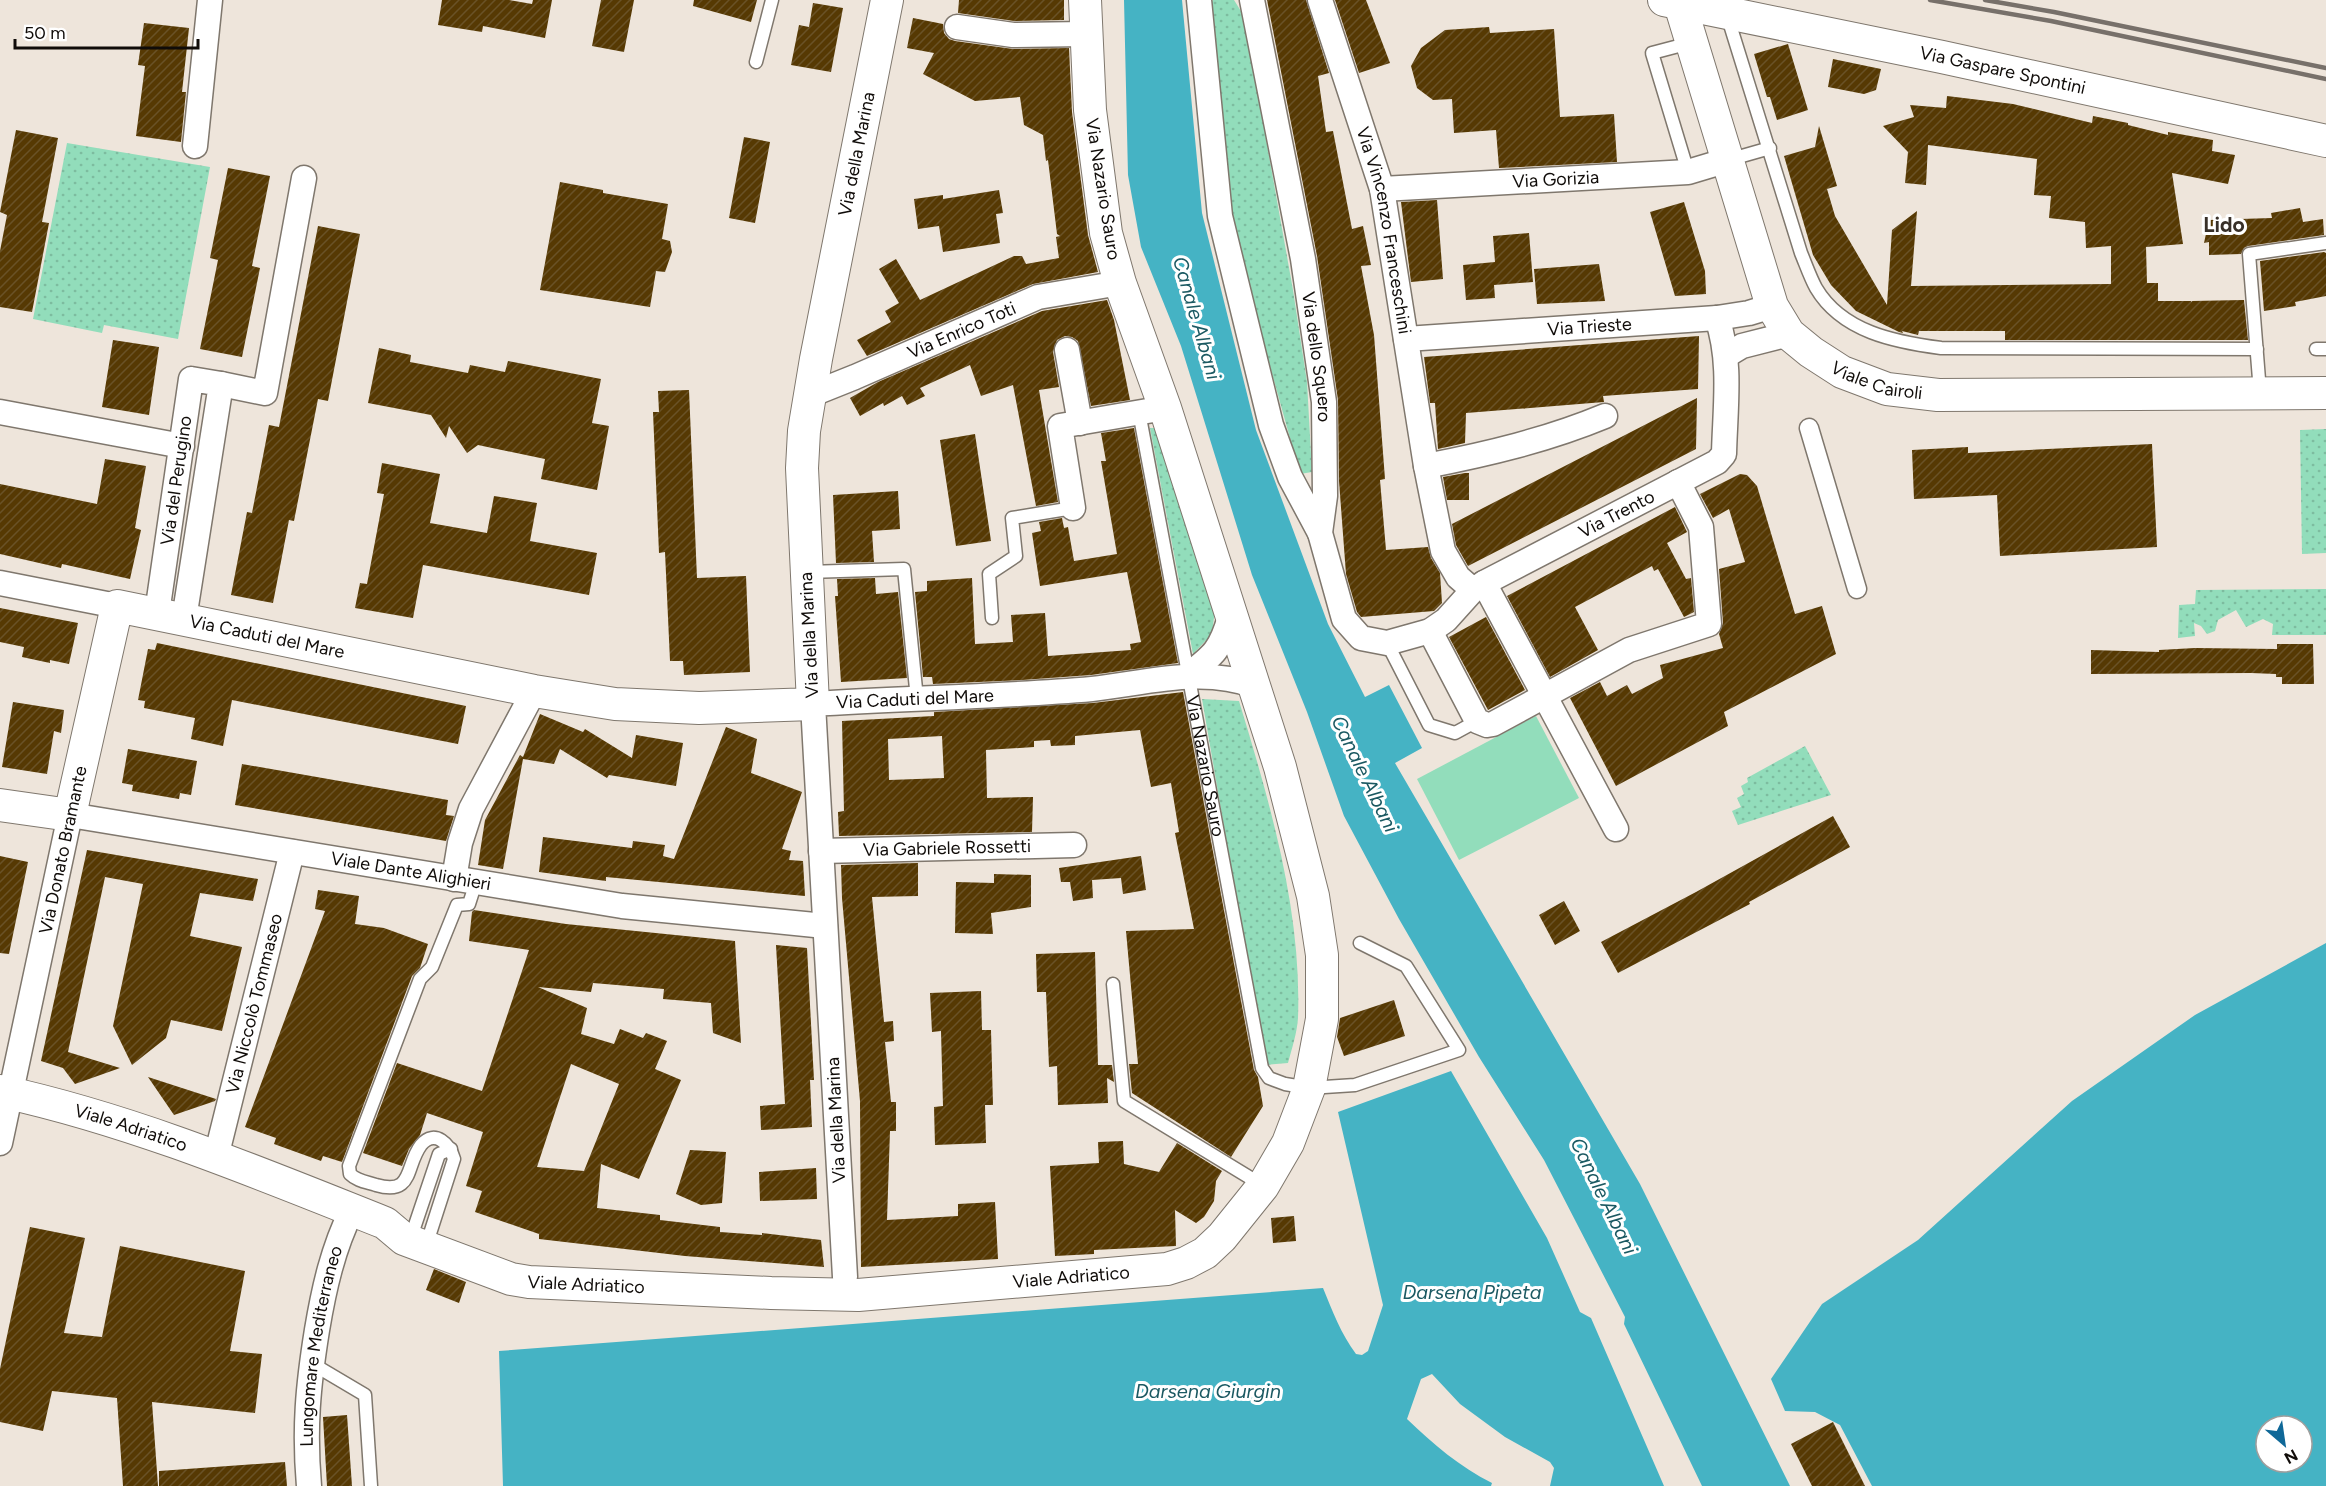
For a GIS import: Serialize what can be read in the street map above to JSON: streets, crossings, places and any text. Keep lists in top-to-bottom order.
{
  "streets": {
    "street": [
      "Via Gaspare Spontini",
      "Via della Marina",
      "Via Gorizia",
      "Via Nazario Sauro",
      "Via Vincenzo Franceschini",
      "Via Trieste",
      "Via Enrico Toti",
      "Via dello Squero",
      "Viale Cairoli",
      "Via del Perugino",
      "Via Trento",
      "Via Caduti del Mare",
      "Via Gabriele Rossetti",
      "Via Donato Bramante",
      "Viale Dante Alighieri",
      "Via Niccolò Tommaseo",
      "Viale Adriatico",
      "Lungomare Mediterraneo"
    ]
  },
  "crossings": [
    ["Via Gaspare Spontini", "Viale Cairoli"],
    ["Via della Marina", "Via Enrico Toti"],
    ["Via della Marina", "Via Caduti del Mare"],
    ["Via della Marina", "Via Gabriele Rossetti"],
    ["Via della Marina", "Viale Dante Alighieri"],
    ["Via Gorizia", "Via Vincenzo Franceschini"],
    ["Via Gorizia", "Viale Cairoli"],
    ["Via Nazario Sauro", "Via Enrico Toti"],
    ["Via Nazario Sauro", "Via Caduti del Mare"],
    ["Via Nazario Sauro", "Viale Adriatico"],
    ["Via Vincenzo Franceschini", "Via Trieste"],
    ["Via Vincenzo Franceschini", "Via Trento"],
    ["Via Trieste", "Viale Cairoli"],
    ["Via Trieste", "Via Trento"],
    ["Via del Perugino", "Via Caduti del Mare"],
    ["Via Caduti del Mare", "Via Donato Bramante"],
    ["Via Donato Bramante", "Viale Dante Alighieri"],
    ["Via Donato Bramante", "Viale Adriatico"],
    ["Viale Dante Alighieri", "Via Niccolò Tommaseo"],
    ["Via Niccolò Tommaseo", "Viale Adriatico"],
    ["Viale Adriatico", "Lungomare Mediterraneo"]
  ],
  "districts": ["Lido"],
  "water": ["Canale Albani", "Darsena Pipeta", "Darsena Giurgin"],
  "scale_bar": "50 m",
  "north": "bottom right"
}
